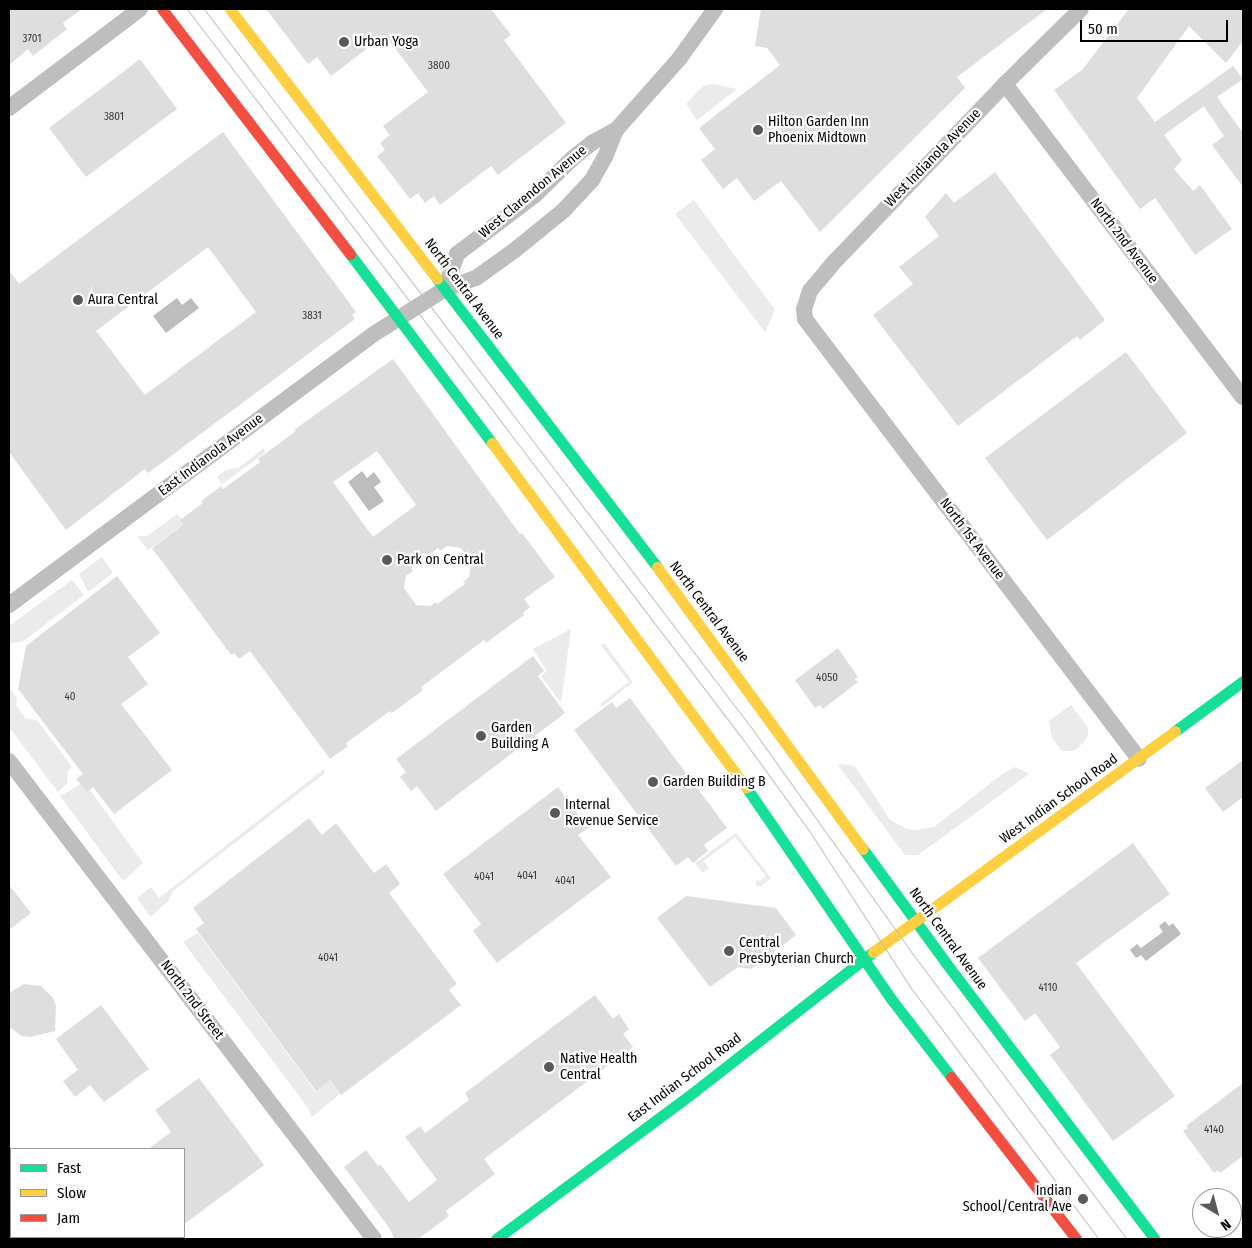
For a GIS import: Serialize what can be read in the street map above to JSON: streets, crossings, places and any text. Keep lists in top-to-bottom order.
{
  "streets": {
    "main road": ["North Central Avenue", "West Indian School Road", "East Indian School Road"],
    "street": [
      "West Indianola Avenue",
      "West Clarendon Avenue",
      "North 2nd Avenue",
      "East Indianola Avenue",
      "North 1st Avenue",
      "North 2nd Street"
    ]
  },
  "crossings": [
    ["West Indianola Avenue", "North 2nd Avenue"],
    ["West Indianola Avenue", "North 1st Avenue"],
    ["West Clarendon Avenue", "North Central Avenue"],
    ["West Clarendon Avenue", "East Indianola Avenue"],
    ["North Central Avenue", "West Indian School Road"],
    ["North 1st Avenue", "West Indian School Road"],
    ["West Indian School Road", "East Indian School Road"]
  ],
  "places": [
    "Urban Yoga",
    "Hilton Garden Inn Phoenix Midtown",
    "Aura Central",
    "Park on Central",
    "Garden Building A",
    "Garden Building B",
    "Internal Revenue Service",
    "Central Presbyterian Church",
    "Native Health Central",
    "Indian School/Central Ave"
  ],
  "house_numbers": [
    "3701",
    "3800",
    "3801",
    "3831",
    "4050",
    "40",
    "4041",
    "4041",
    "4041",
    "4041",
    "4110",
    "4140"
  ],
  "legend": ["Fast", "Slow", "Jam"],
  "scale_bar": "50 m",
  "north": "bottom right"
}
